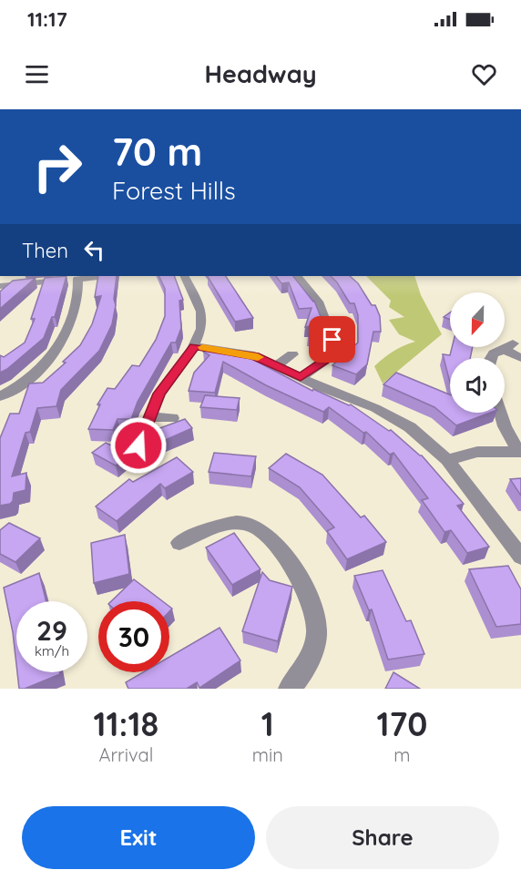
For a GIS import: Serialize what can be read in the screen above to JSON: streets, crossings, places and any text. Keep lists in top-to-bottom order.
{
  "north": "bottom",
  "page": {
    "status": "11:17",
    "header": "Headway",
    "turn": ["70 m", "Forest Hills"],
    "then": "Then",
    "speed": "29 km/h",
    "limit": "30",
    "eta": [
      "11:18",
      "Arrival",
      "1",
      "min",
      "170",
      "m"
    ],
    "buttons": ["Exit", "Share"]
  }
}
